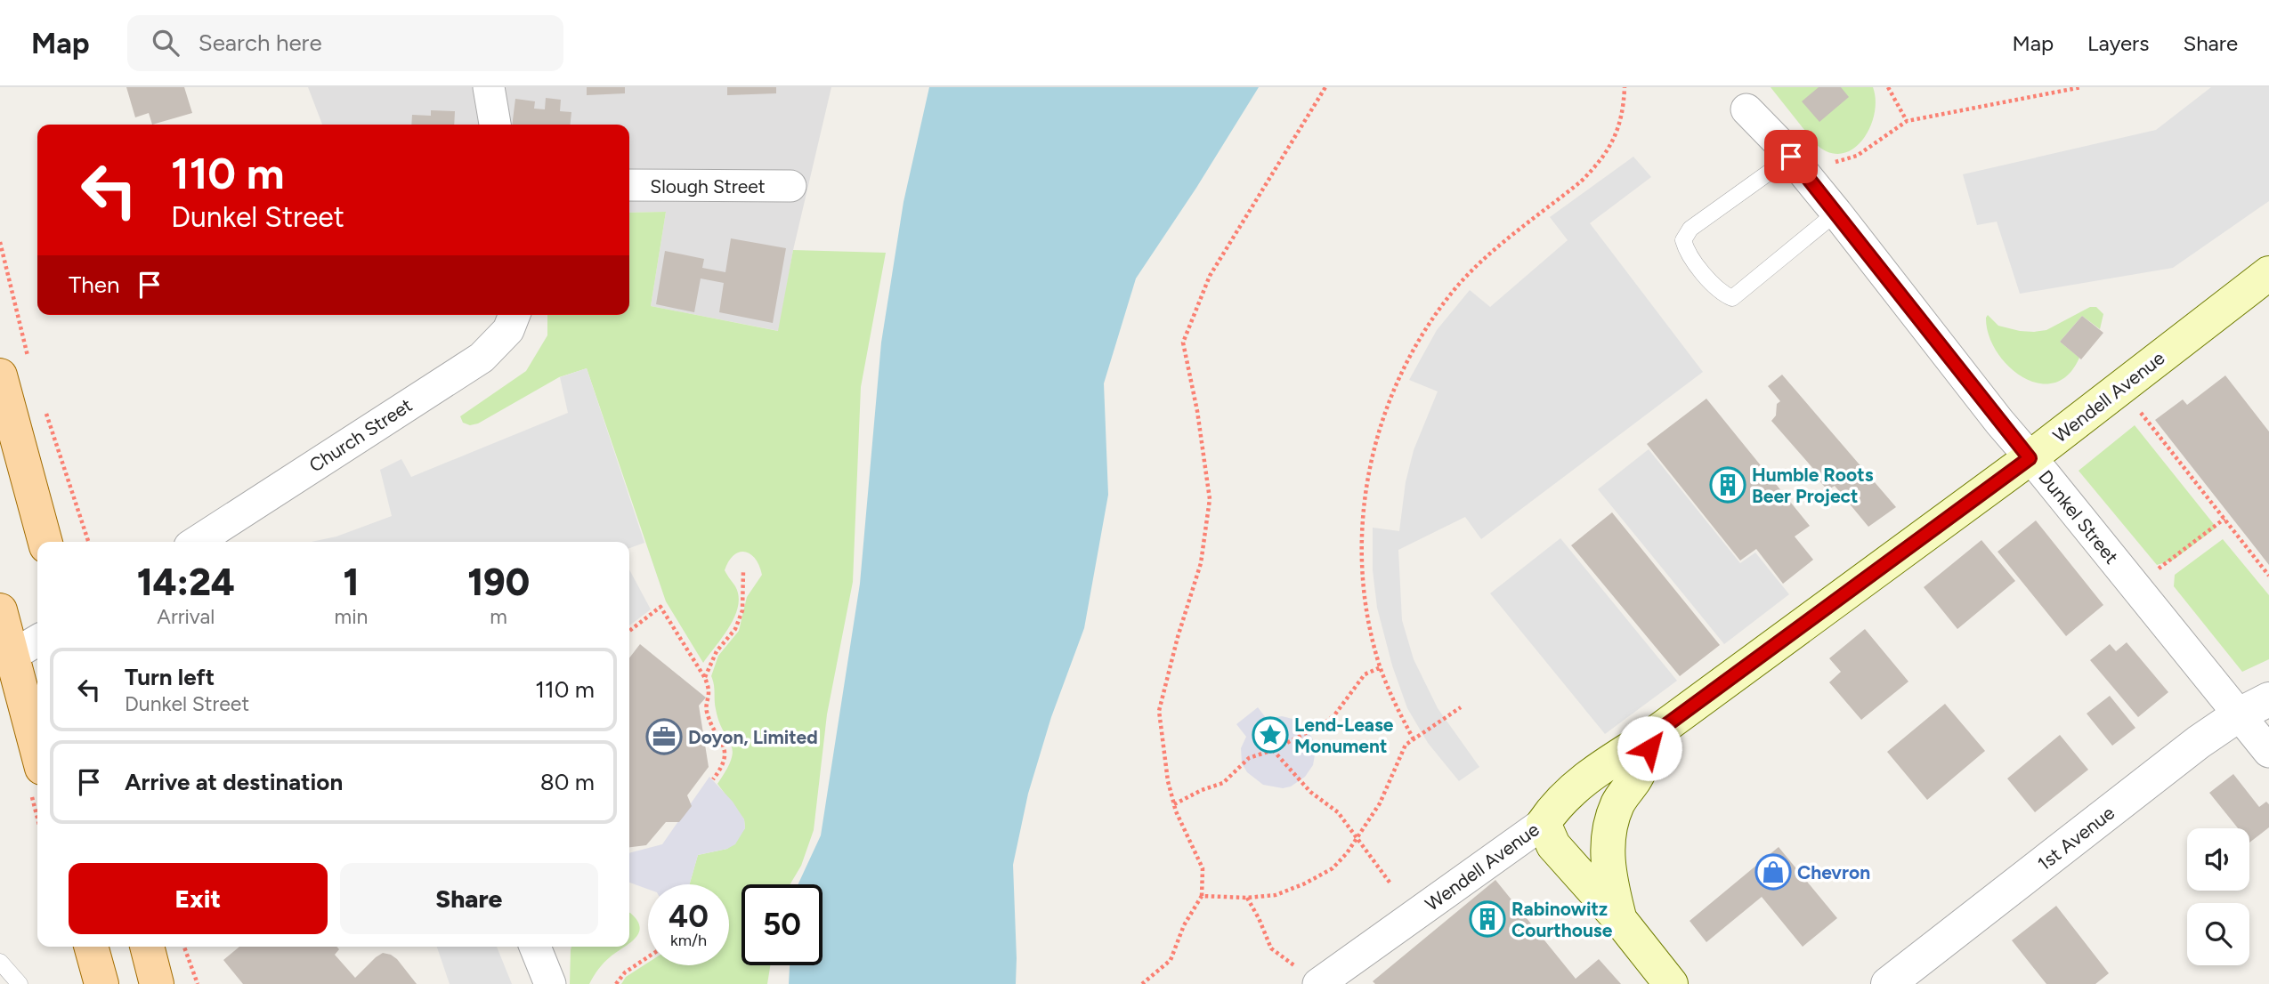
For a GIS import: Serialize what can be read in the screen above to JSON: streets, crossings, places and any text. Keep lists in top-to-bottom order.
{
  "streets": {
    "main road": ["Wendell Avenue"],
    "street": [
      "Slough Street",
      "Church Street",
      "Dunkel Street",
      "1st Avenue"
    ]
  },
  "crossings": [
    ["Wendell Avenue", "Dunkel Street"],
    ["Dunkel Street", "1st Avenue"]
  ],
  "places": {
    "building": ["Humble Roots Beer Project", "Rabinowitz Courthouse"],
    "place": ["Lend-Lease Monument"],
    "office": ["Doyon, Limited"],
    "shop": ["Chevron"]
  },
  "page": {
    "header": "Map",
    "search": "Search here",
    "nav": ["Map", "Layers", "Share"],
    "turn": ["110 m", "Dunkel Street"],
    "then": "Then",
    "eta": [
      "14:24",
      "Arrival",
      "1",
      "min",
      "190",
      "m"
    ],
    "list": [
      {
        "name": "Turn left",
        "note": "Dunkel Street",
        "value": "110 m"
      },
      {
        "name": "Arrive at destination",
        "value": "80 m"
      }
    ],
    "buttons": ["Exit", "Share"],
    "speed": "40 km/h",
    "limit": "50"
  }
}
